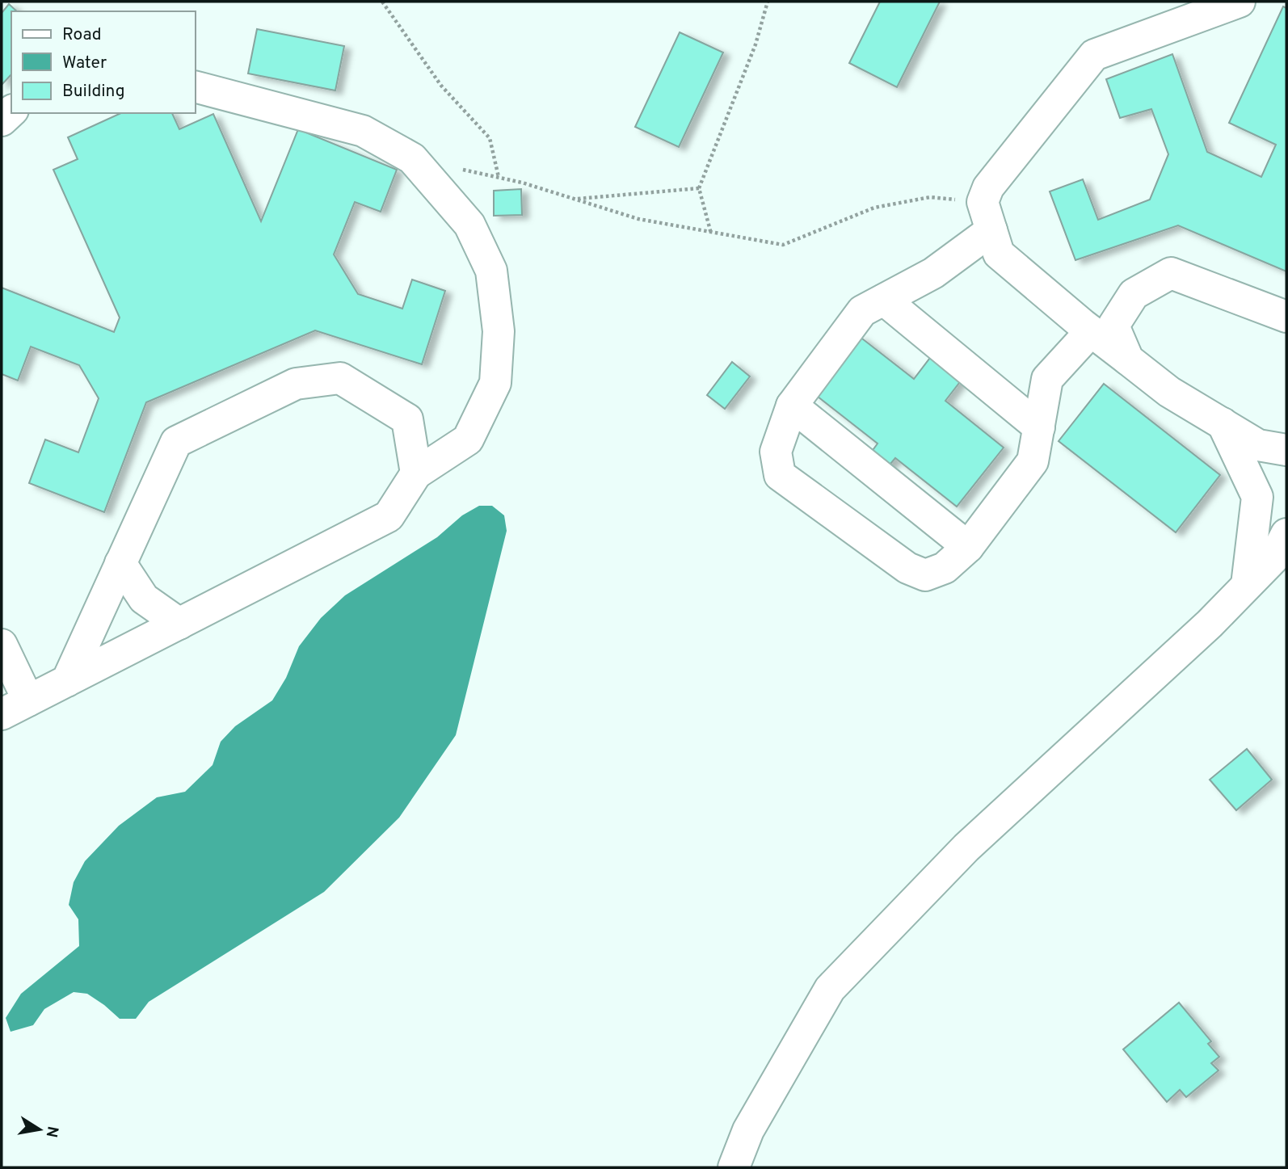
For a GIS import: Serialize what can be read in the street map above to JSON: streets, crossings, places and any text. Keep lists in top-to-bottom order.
{
  "legend": ["Road", "Water", "Building"],
  "north": "right"
}
